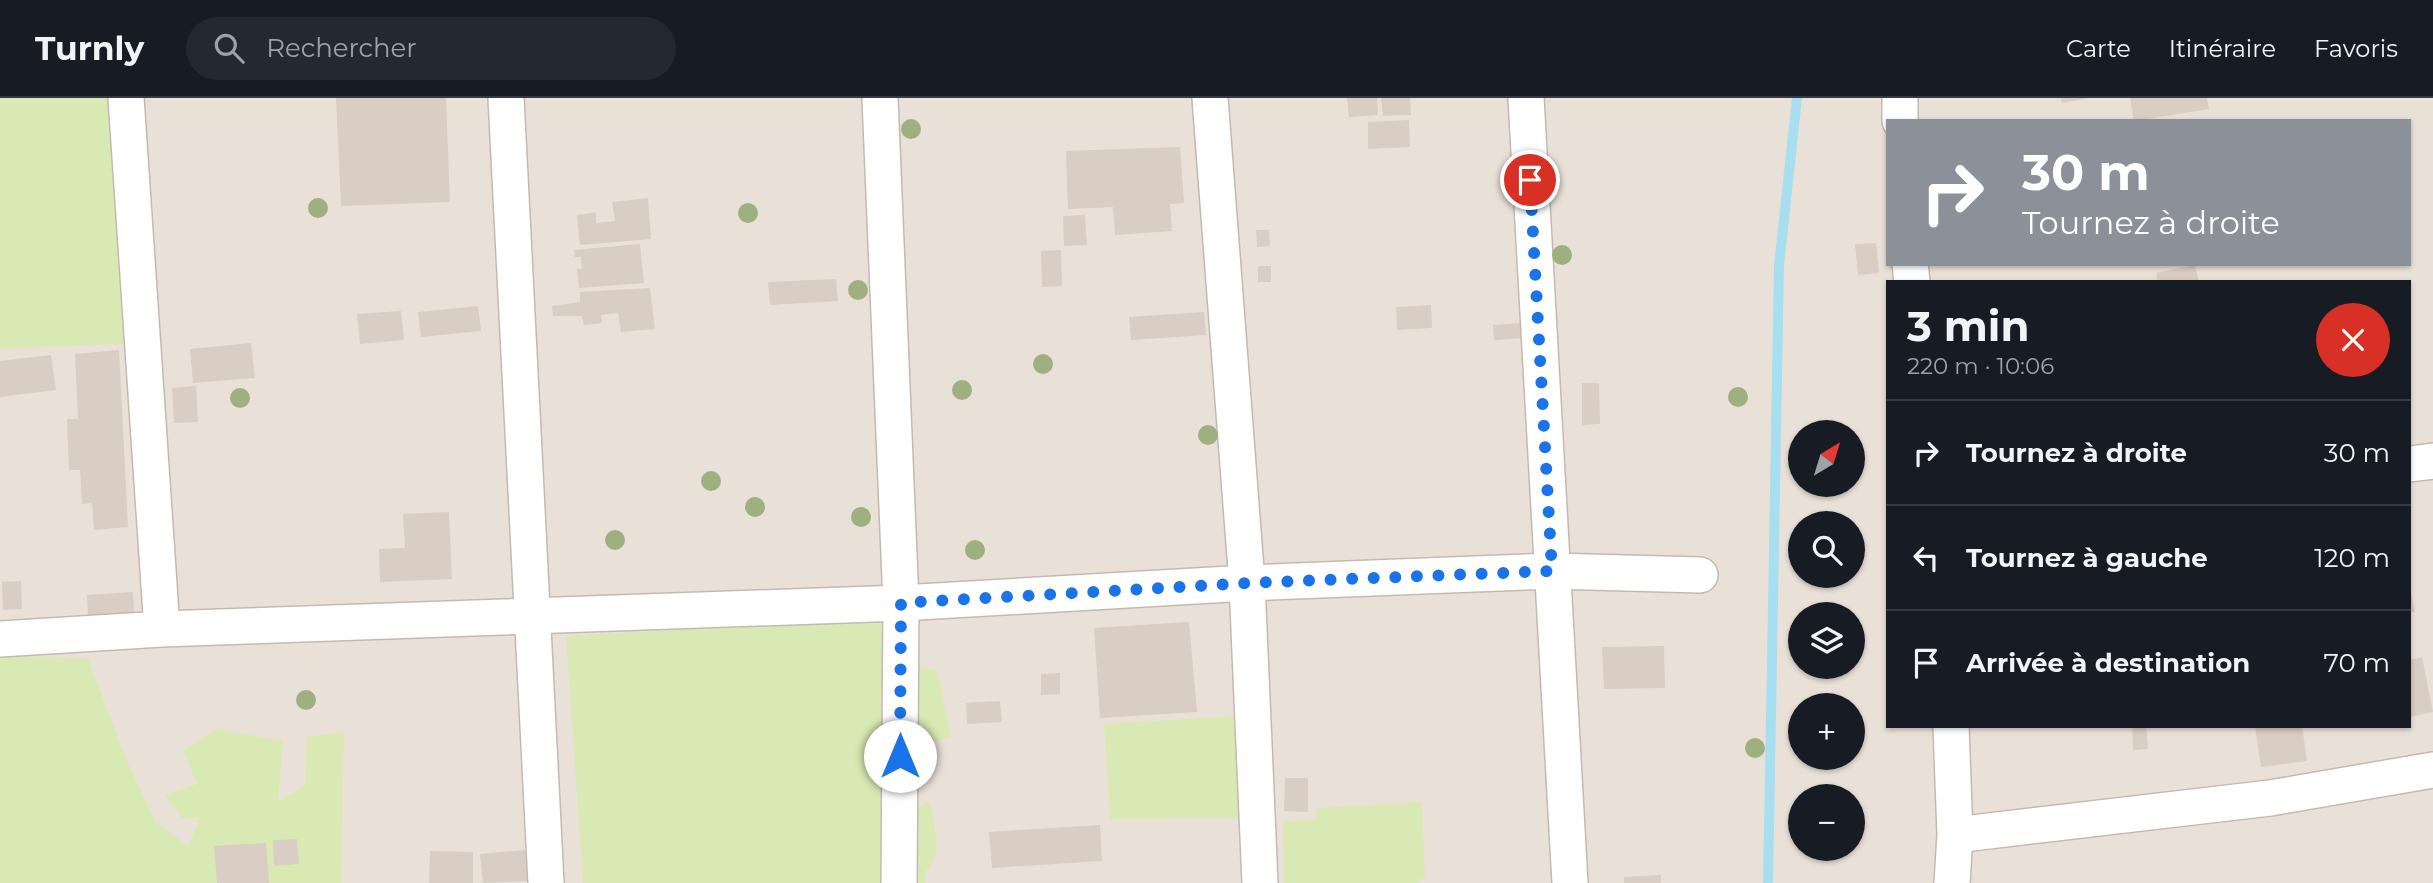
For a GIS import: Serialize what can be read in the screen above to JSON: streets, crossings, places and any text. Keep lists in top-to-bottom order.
{
  "north": "top right",
  "page": {
    "header": "Turnly",
    "search": "Rechercher",
    "nav": ["Carte", "Itinéraire", "Favoris"],
    "turn": ["30 m", "Tournez à droite"],
    "heading": ["3 min", "220 m · 10:06"],
    "list": [
      {
        "name": "Tournez à droite",
        "value": "30 m"
      },
      {
        "name": "Tournez à gauche",
        "value": "120 m"
      },
      {
        "name": "Arrivée à destination",
        "value": "70 m"
      }
    ],
    "map_buttons": ["+", "−"]
  }
}
